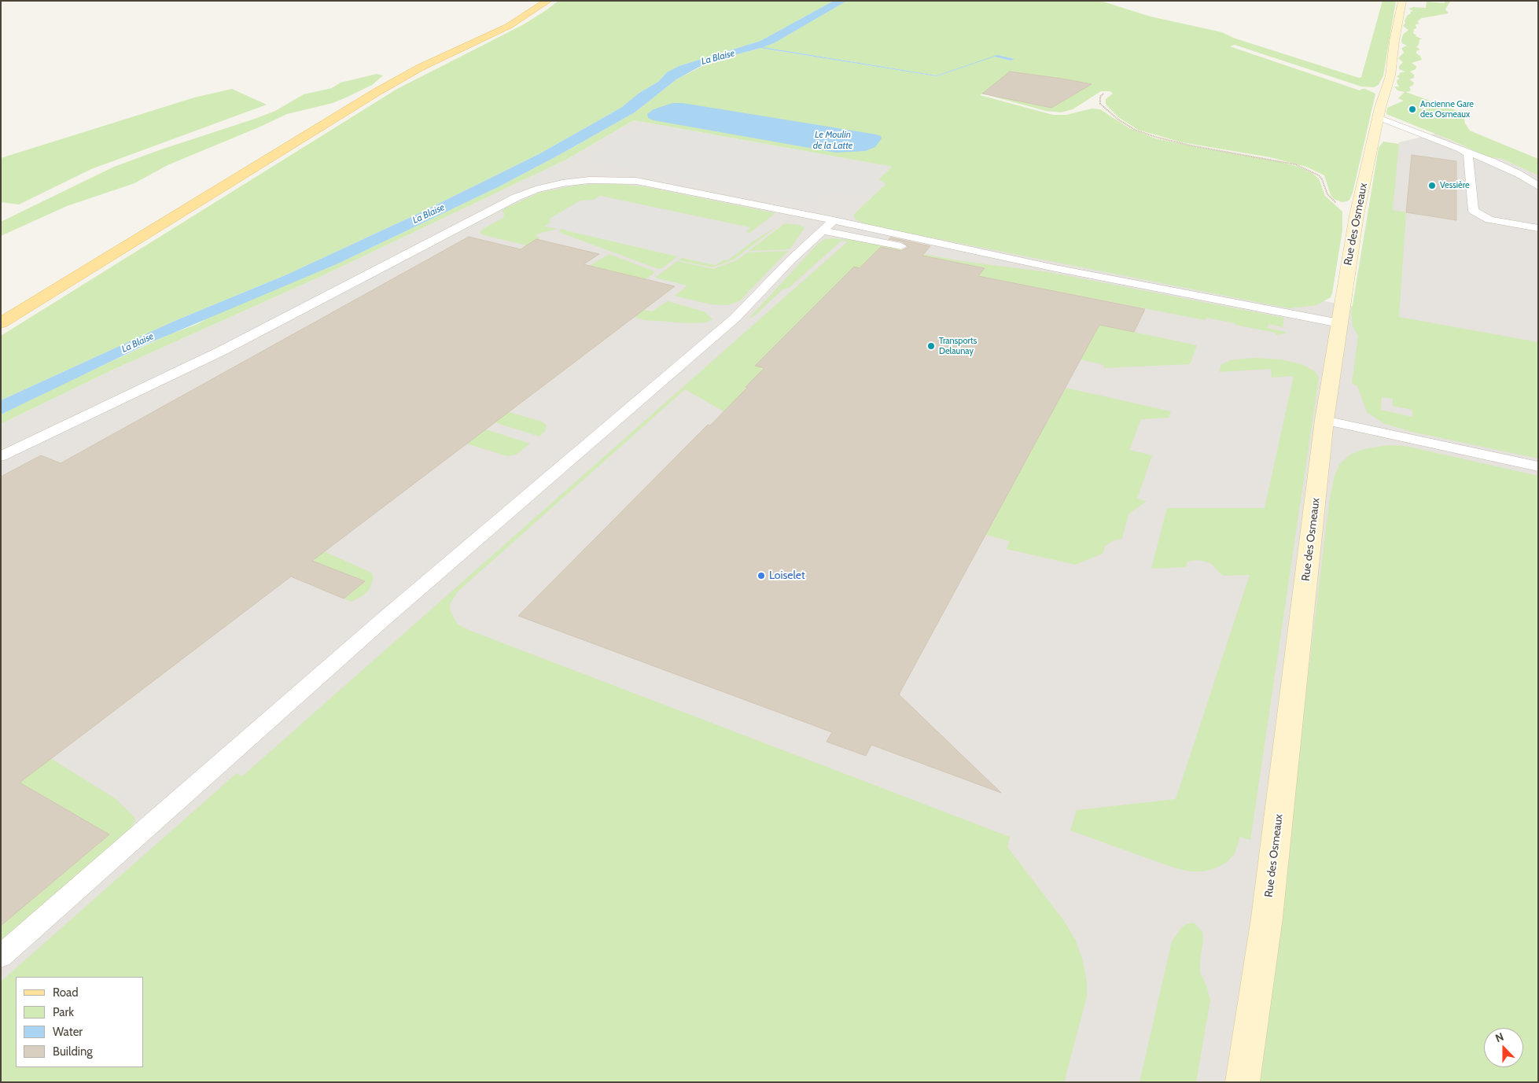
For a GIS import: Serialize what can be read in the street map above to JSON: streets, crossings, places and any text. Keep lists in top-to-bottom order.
{
  "streets": {
    "main road": ["Rue des Osmeaux"]
  },
  "water": ["La Blaise", "Le Moulin de la Latte"],
  "places": [
    "Ancienne Gare des Osmeaux",
    "Vessière",
    "Transports Delaunay",
    "Loiselet"
  ],
  "legend": [
    "Road",
    "Park",
    "Water",
    "Building"
  ],
  "north": "top"
}
